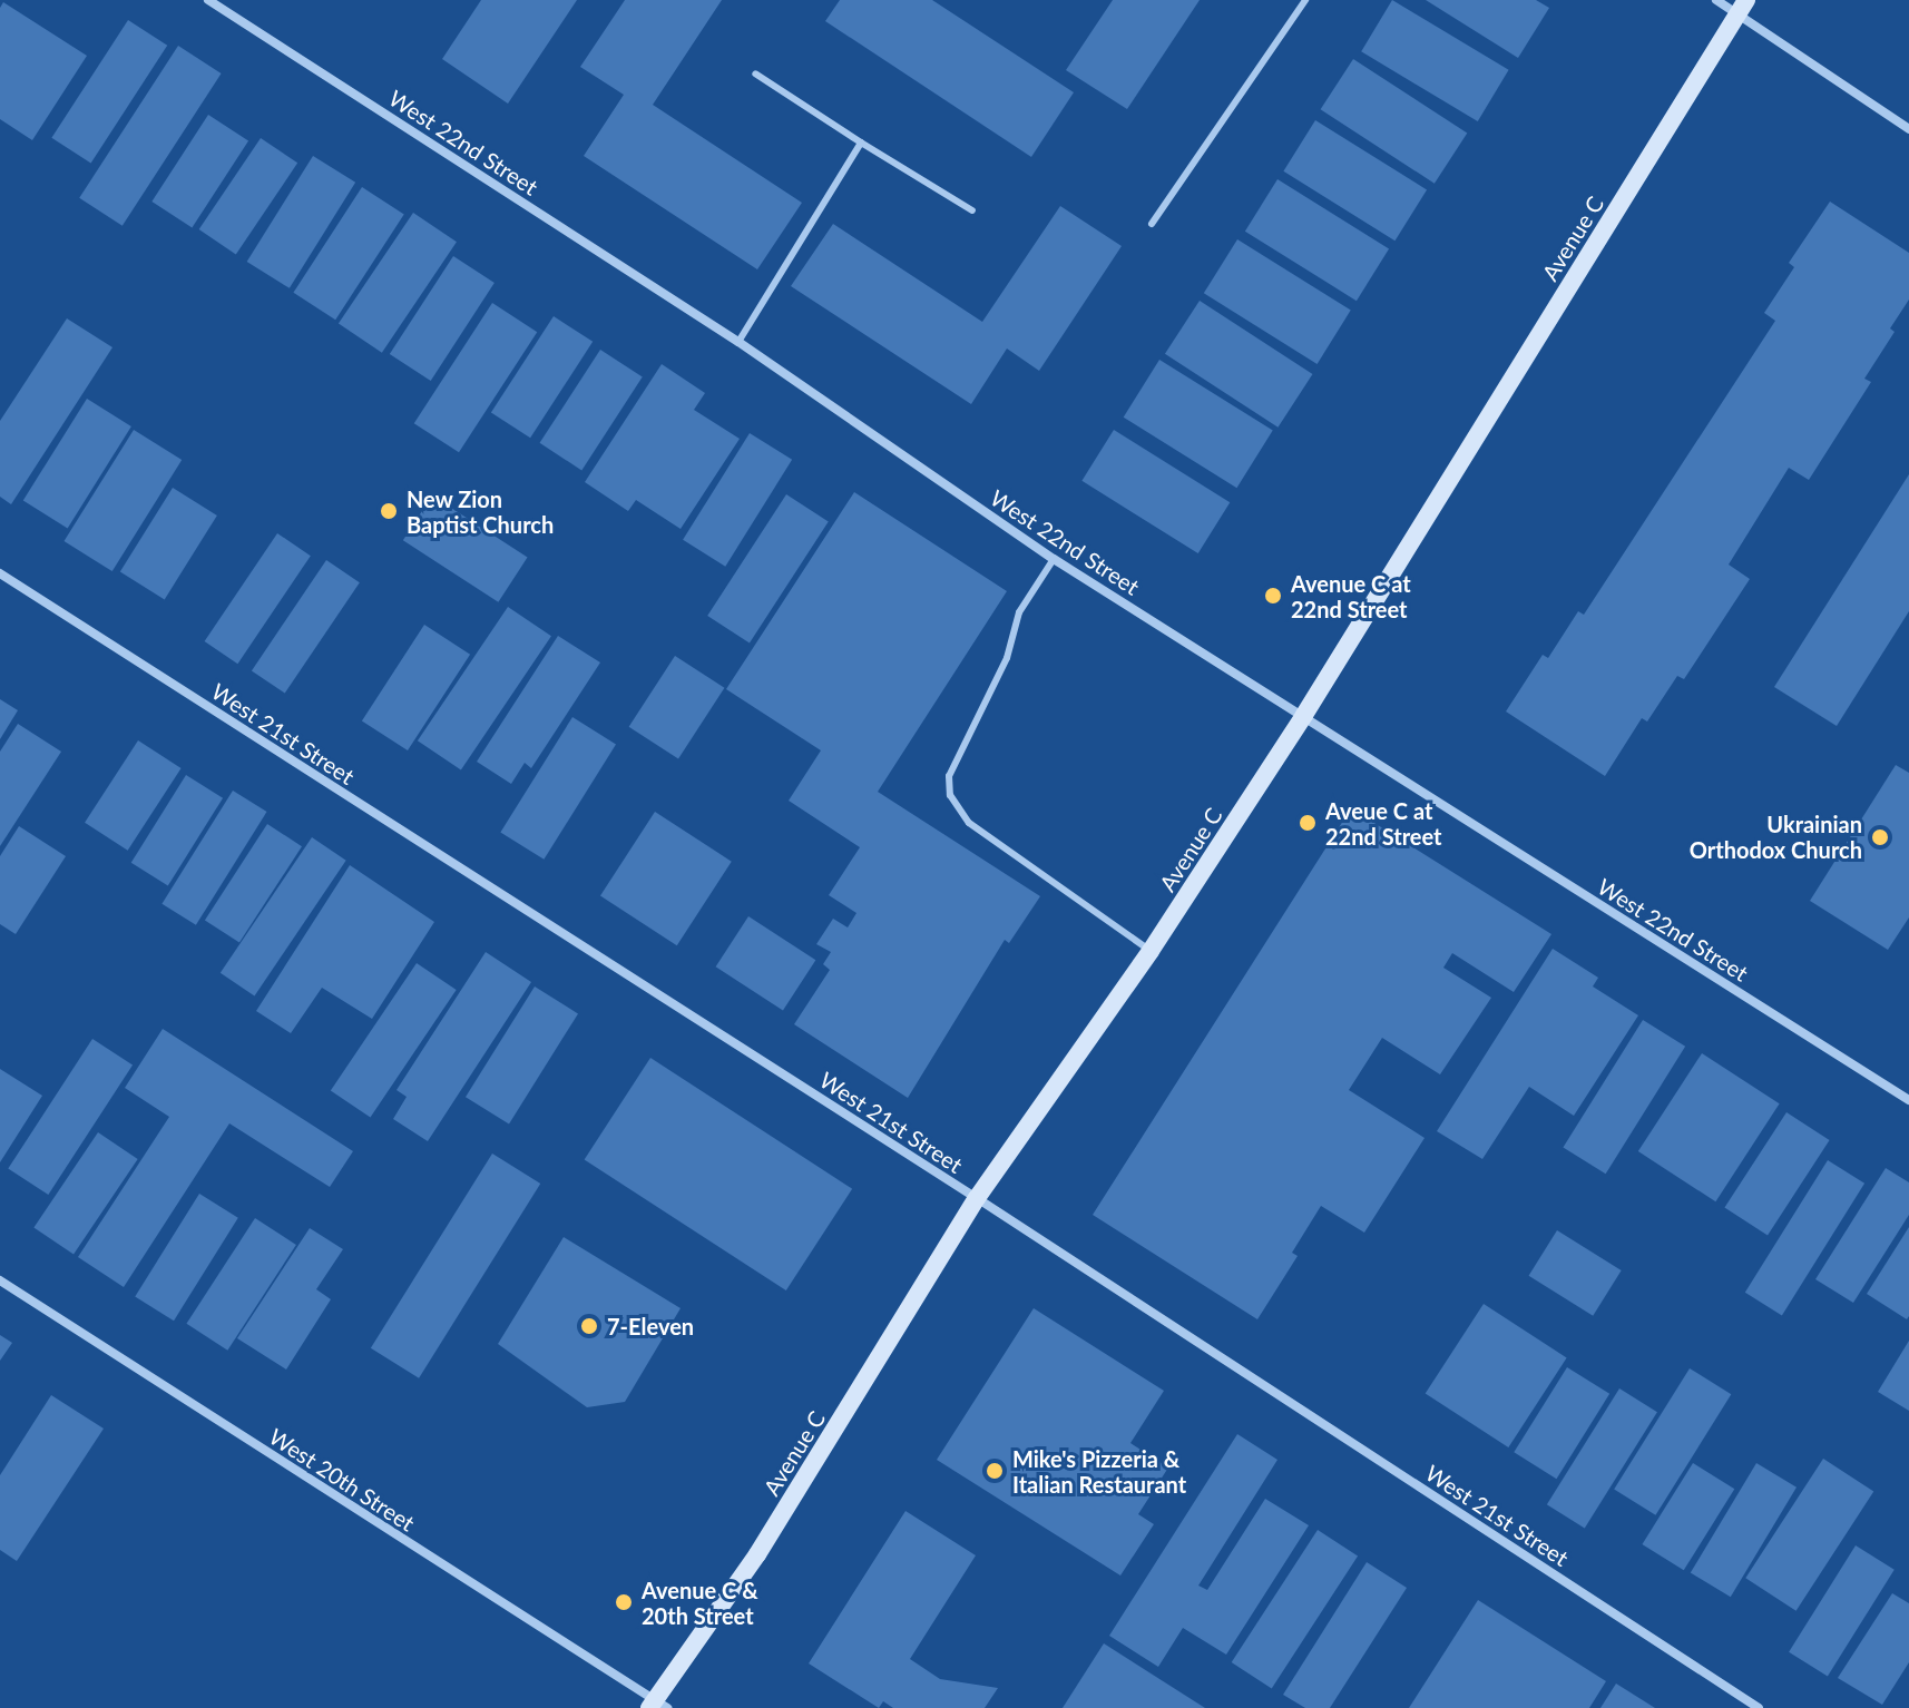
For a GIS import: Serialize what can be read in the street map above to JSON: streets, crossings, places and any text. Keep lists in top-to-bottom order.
{
  "streets": {
    "main road": ["Avenue C"],
    "street": ["West 22nd Street", "West 21st Street", "West 20th Street"]
  },
  "crossings": [
    ["West 22nd Street", "Avenue C"],
    ["Avenue C", "West 21st Street"],
    ["Avenue C", "West 20th Street"]
  ],
  "places": [
    "New Zion Baptist Church",
    "Avenue C at 22nd Street",
    "Aveue C at 22nd Street",
    "Ukrainian Orthodox Church",
    "7-Eleven",
    "Mike's Pizzeria & Italian Restaurant",
    "Avenue C & 20th Street"
  ]
}
